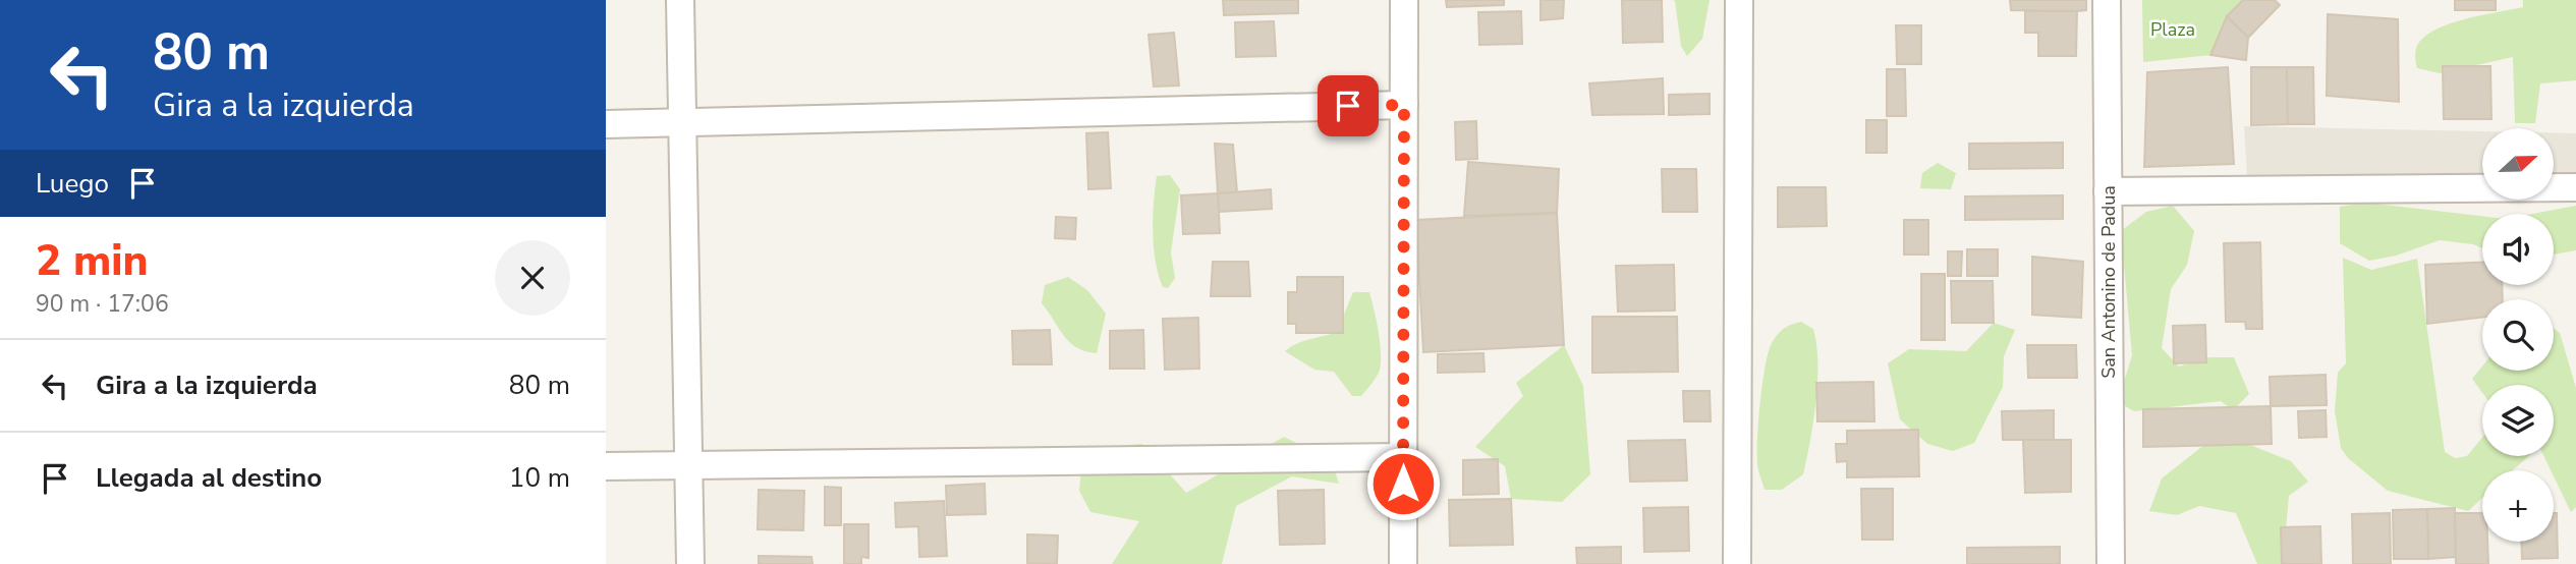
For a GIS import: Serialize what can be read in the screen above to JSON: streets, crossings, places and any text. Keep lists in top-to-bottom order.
{
  "streets": {
    "street": ["San Antonino de Padua"]
  },
  "parks": ["Plaza"],
  "north": "right",
  "page": {
    "turn": ["80 m", "Gira a la izquierda"],
    "map_buttons": "+",
    "then": "Luego",
    "heading": ["2 min", "90 m · 17:06"],
    "list": [
      {
        "name": "Gira a la izquierda",
        "value": "80 m"
      },
      {
        "name": "Llegada al destino",
        "value": "10 m"
      }
    ]
  }
}
